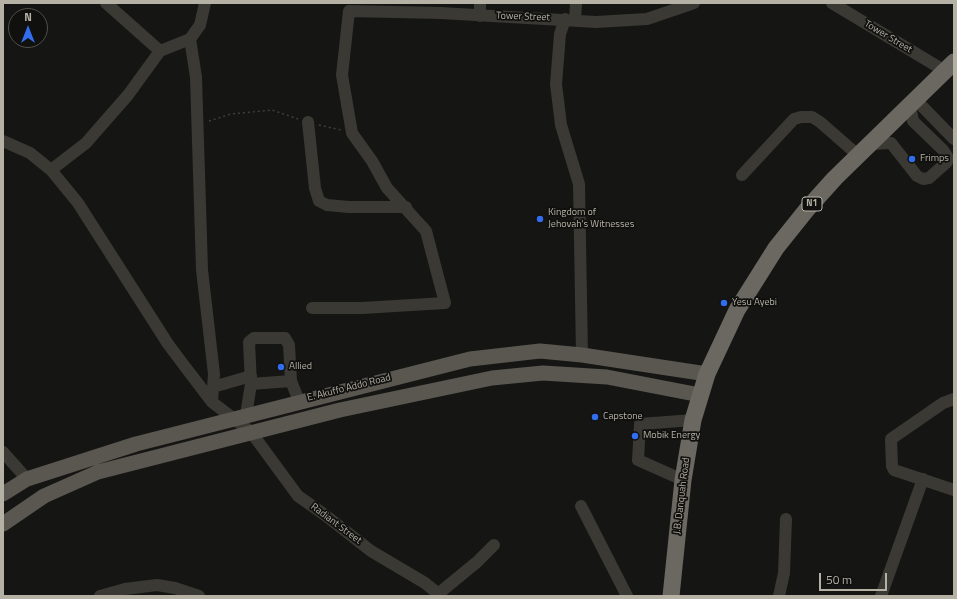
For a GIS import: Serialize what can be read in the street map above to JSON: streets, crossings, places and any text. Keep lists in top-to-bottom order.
{
  "streets": {
    "highway": ["N1", "J.B. Danquah Road"],
    "main road": ["E. Akuffo Addo Road"],
    "street": ["Tower Street", "Radiant Street"]
  },
  "crossings": [
    ["Tower Street", "N1"],
    ["N1", "E. Akuffo Addo Road"],
    ["N1", "J.B. Danquah Road"],
    ["E. Akuffo Addo Road", "J.B. Danquah Road"],
    ["E. Akuffo Addo Road", "Radiant Street"]
  ],
  "places": [
    "Frimps",
    "Kingdom of Jehovah's Witnesses",
    "Yesu Ayebi",
    "Allied",
    "Capstone",
    "Mobik Energy"
  ],
  "scale_bar": "50 m",
  "north": "top"
}
